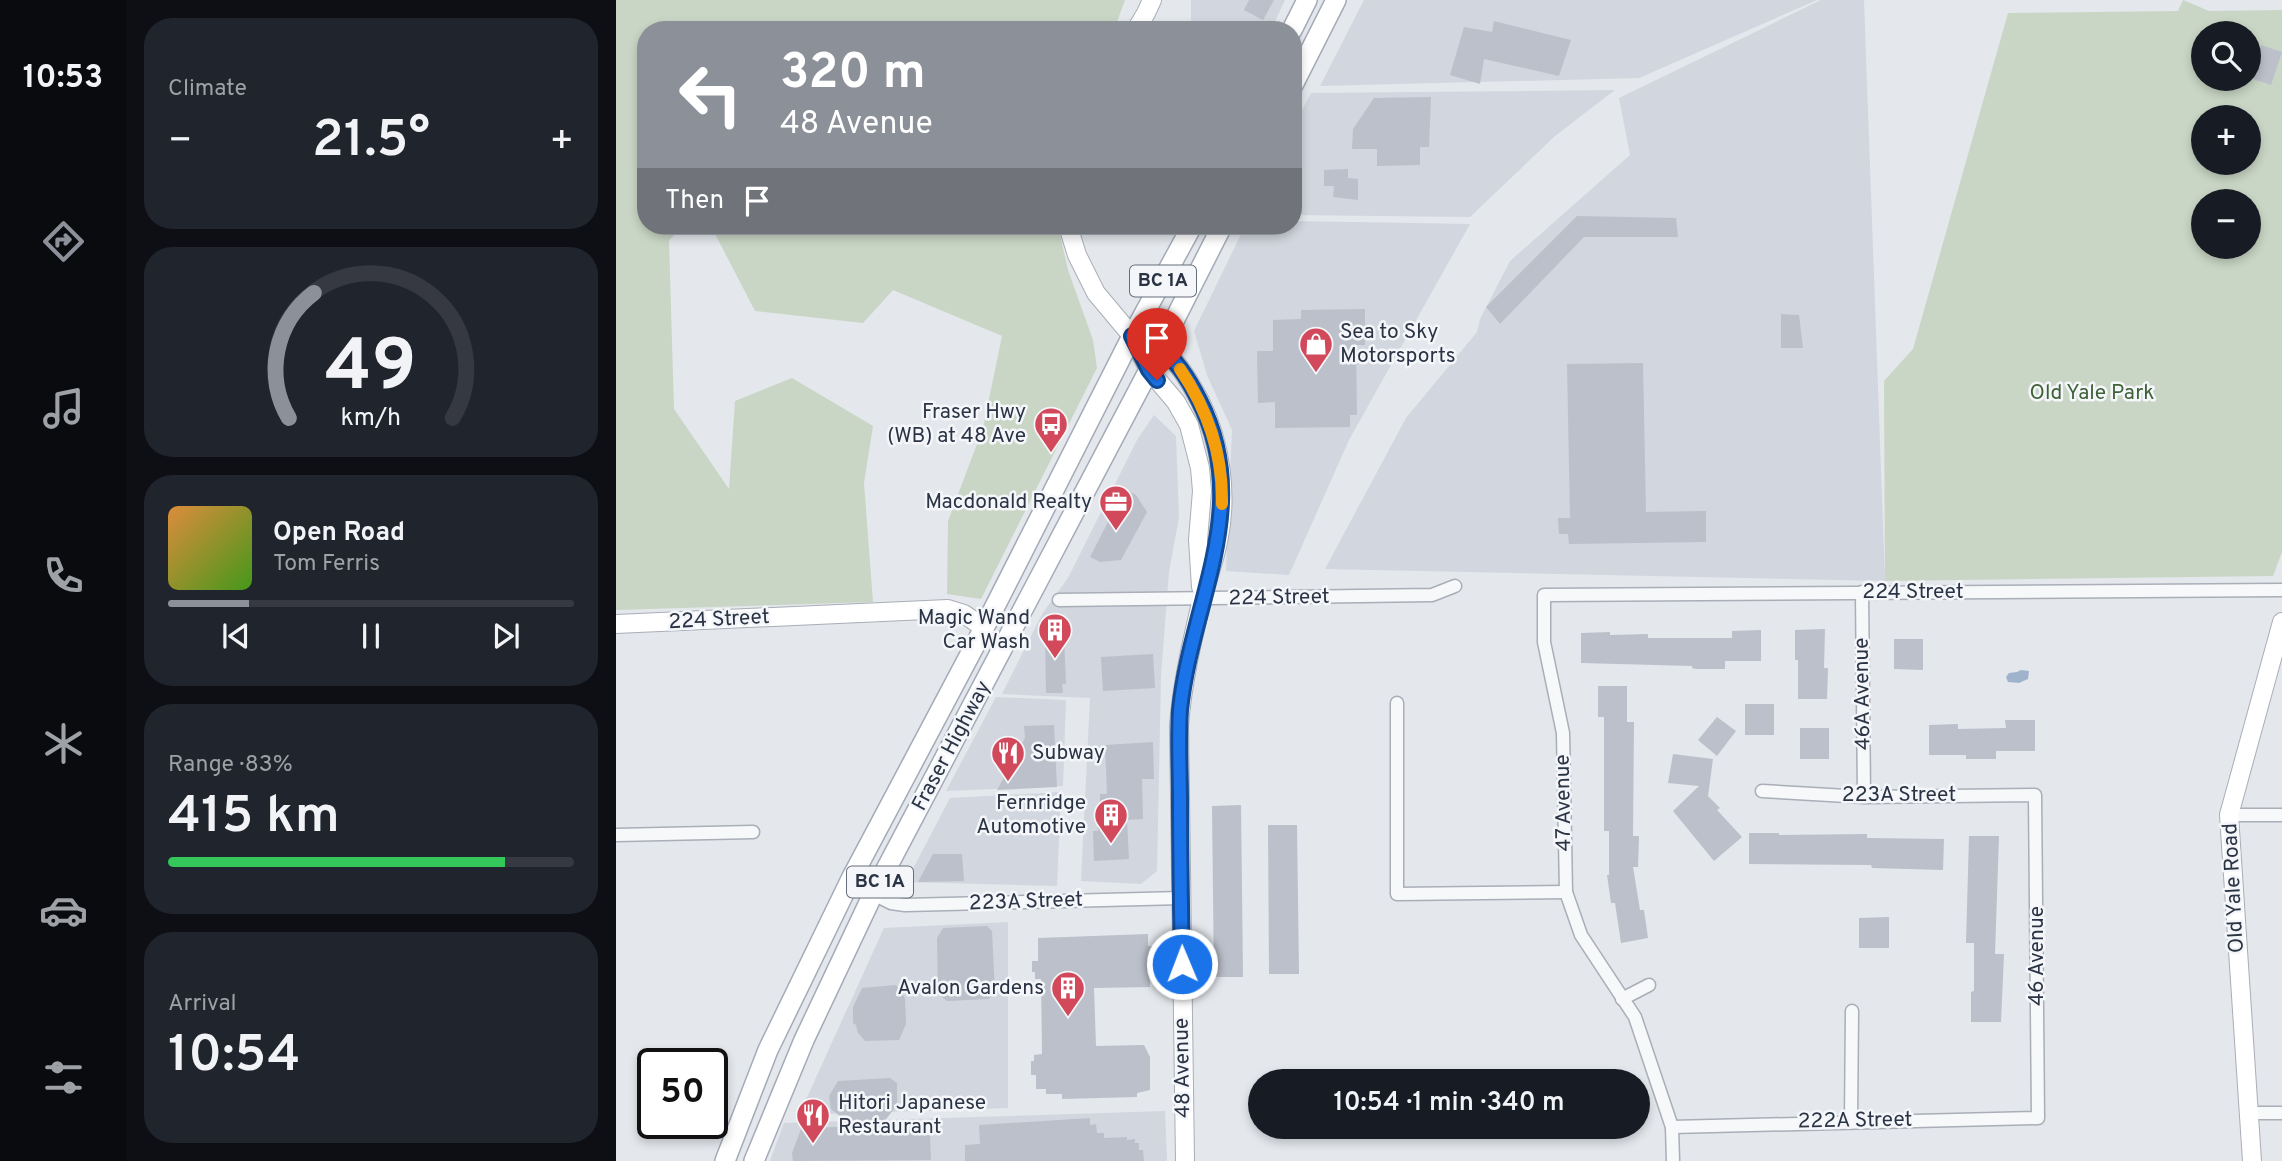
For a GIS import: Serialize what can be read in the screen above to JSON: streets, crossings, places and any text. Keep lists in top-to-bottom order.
{
  "streets": {
    "main road": [
      "BC 1A",
      "224 Street",
      "Fraser Highway",
      "Old Yale Road",
      "48 Avenue"
    ],
    "street": [
      "46A Avenue",
      "223A Street",
      "47 Avenue",
      "46 Avenue",
      "222A Street"
    ]
  },
  "crossings": [
    ["224 Street", "46A Avenue"],
    ["224 Street", "Fraser Highway"],
    ["224 Street", "47 Avenue"],
    ["224 Street", "48 Avenue"],
    ["46A Avenue", "223A Street"],
    ["Fraser Highway", "223A Street"],
    ["Fraser Highway", "48 Avenue"],
    ["223A Street", "46 Avenue"],
    ["223A Street", "48 Avenue"],
    ["47 Avenue", "222A Street"],
    ["46 Avenue", "222A Street"]
  ],
  "parks": ["Old Yale Park"],
  "places": {
    "shop": ["Sea to Sky Motorsports"],
    "bus stop": ["Fraser Hwy (WB) at 48 Ave"],
    "office": ["Macdonald Realty"],
    "building": ["Magic Wand Car Wash", "Fernridge Automotive", "Avalon Gardens"],
    "restaurant": ["Subway", "Hitori Japanese Restaurant"]
  },
  "page": {
    "tabs": "10:53",
    "tile": [
      "Climate",
      ["Range · 83%", "415 km"],
      ["Arrival", "10:54"]
    ],
    "map_buttons": ["+", "−"],
    "turn": ["320 m", "48 Avenue"],
    "heat": ["−", "21.5°", "+"],
    "then": "Then",
    "song": ["Open Road", "Tom Ferris"],
    "limit": "50",
    "trip": "10:54 · 1 min · 340 m",
    "gauge": ["49", "km/h"]
  }
}
